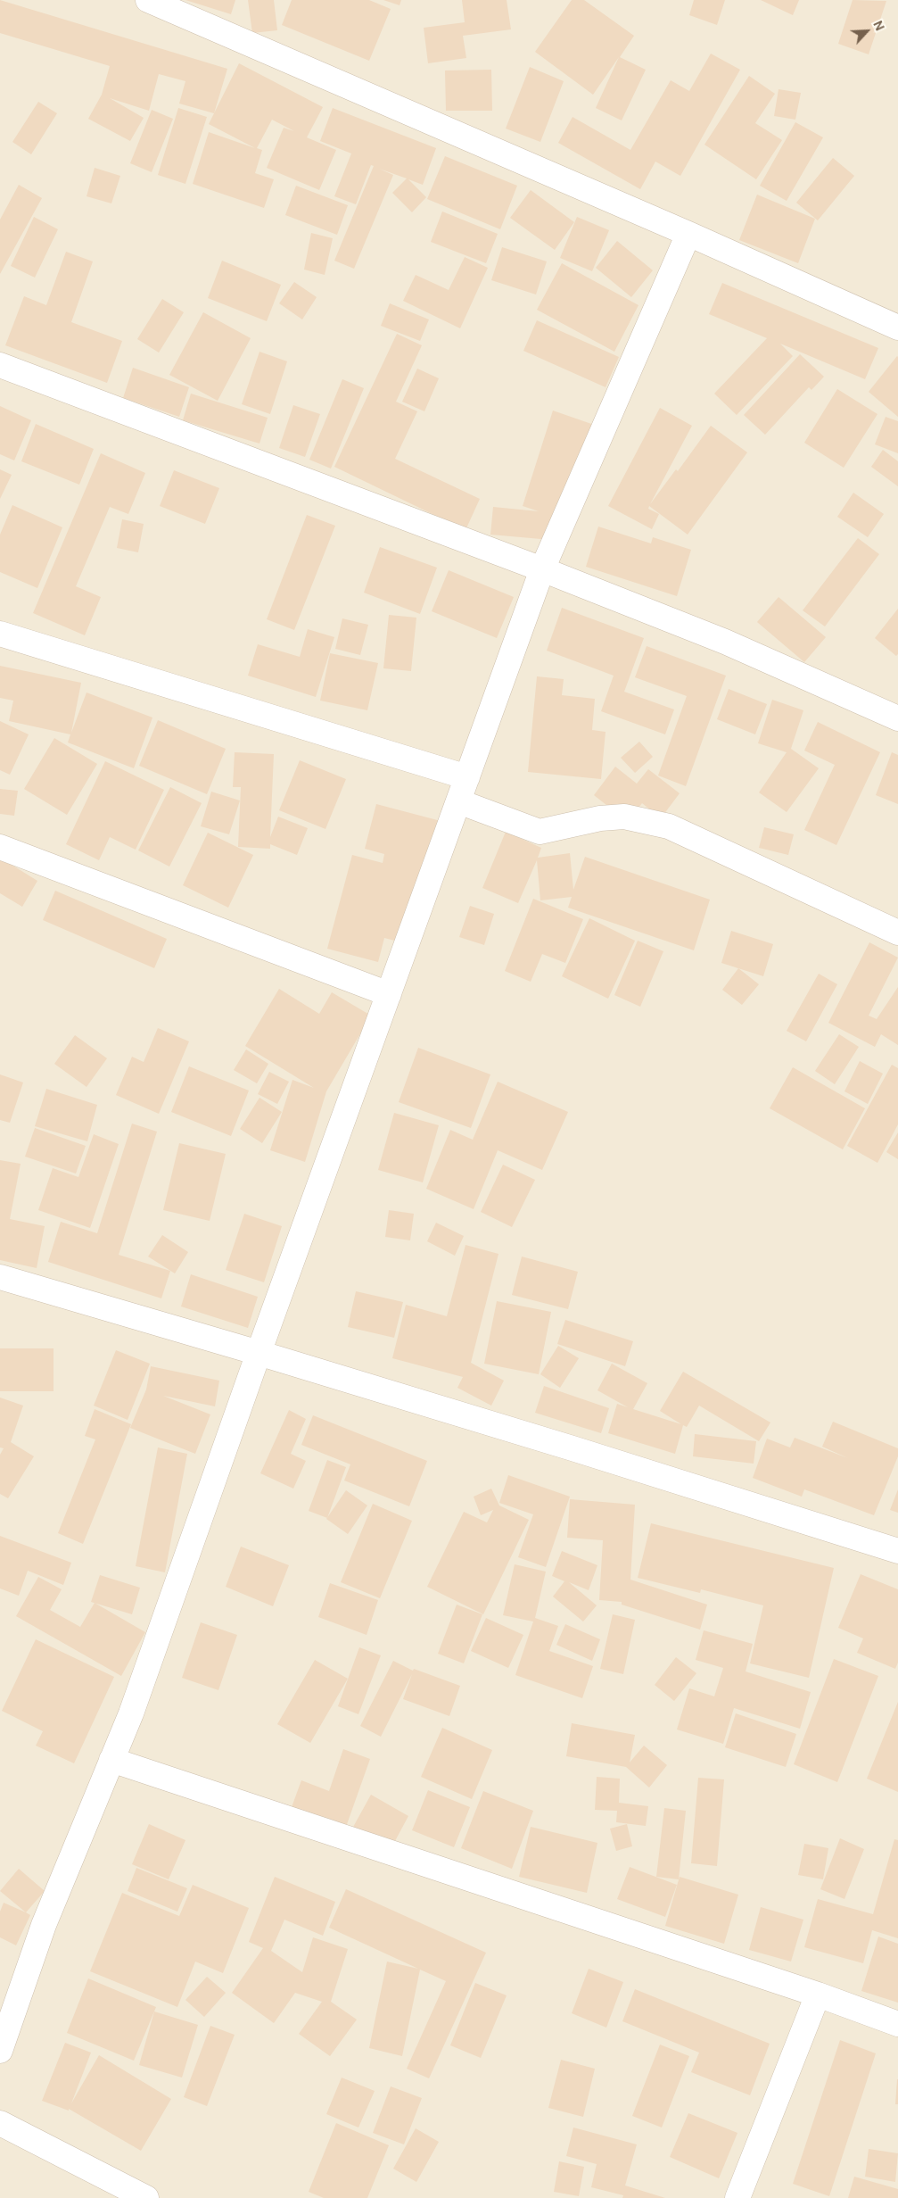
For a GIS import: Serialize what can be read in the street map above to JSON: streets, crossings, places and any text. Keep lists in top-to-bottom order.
{
  "north": "top right"
}
